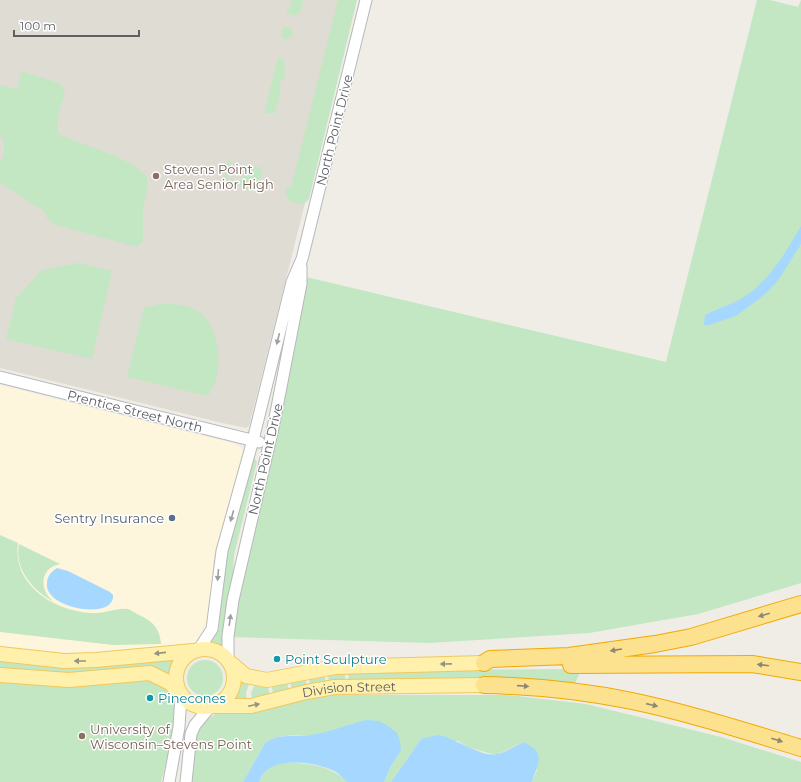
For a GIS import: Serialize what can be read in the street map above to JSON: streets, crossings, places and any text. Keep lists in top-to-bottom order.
{
  "streets": {
    "main road": ["Division Street"],
    "street": ["North Point Drive", "Prentice Street North"]
  },
  "crossings": [
    ["North Point Drive", "Prentice Street North"],
    ["North Point Drive", "Division Street"]
  ],
  "places": [
    "Stevens Point Area Senior High",
    "Sentry Insurance",
    "Point Sculpture",
    "Pinecones",
    "University of Wisconsin–Stevens Point"
  ],
  "scale_bar": "100 m"
}
